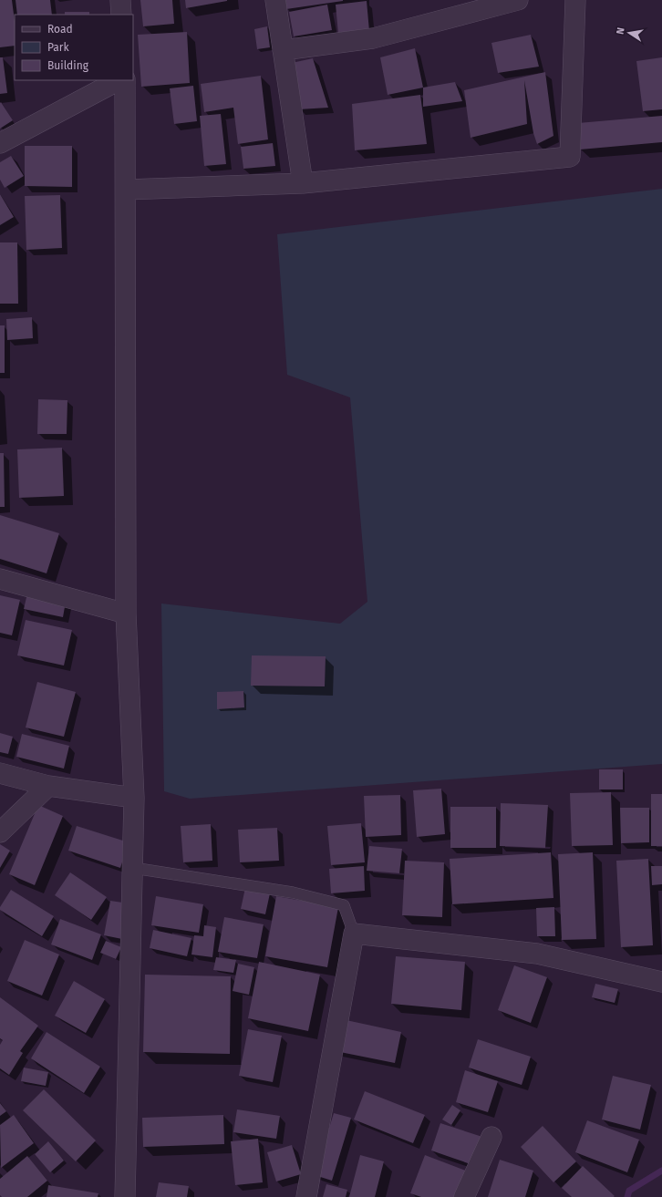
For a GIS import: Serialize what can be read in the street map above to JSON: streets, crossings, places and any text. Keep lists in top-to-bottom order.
{
  "legend": ["Road", "Park", "Building"],
  "north": "left"
}
